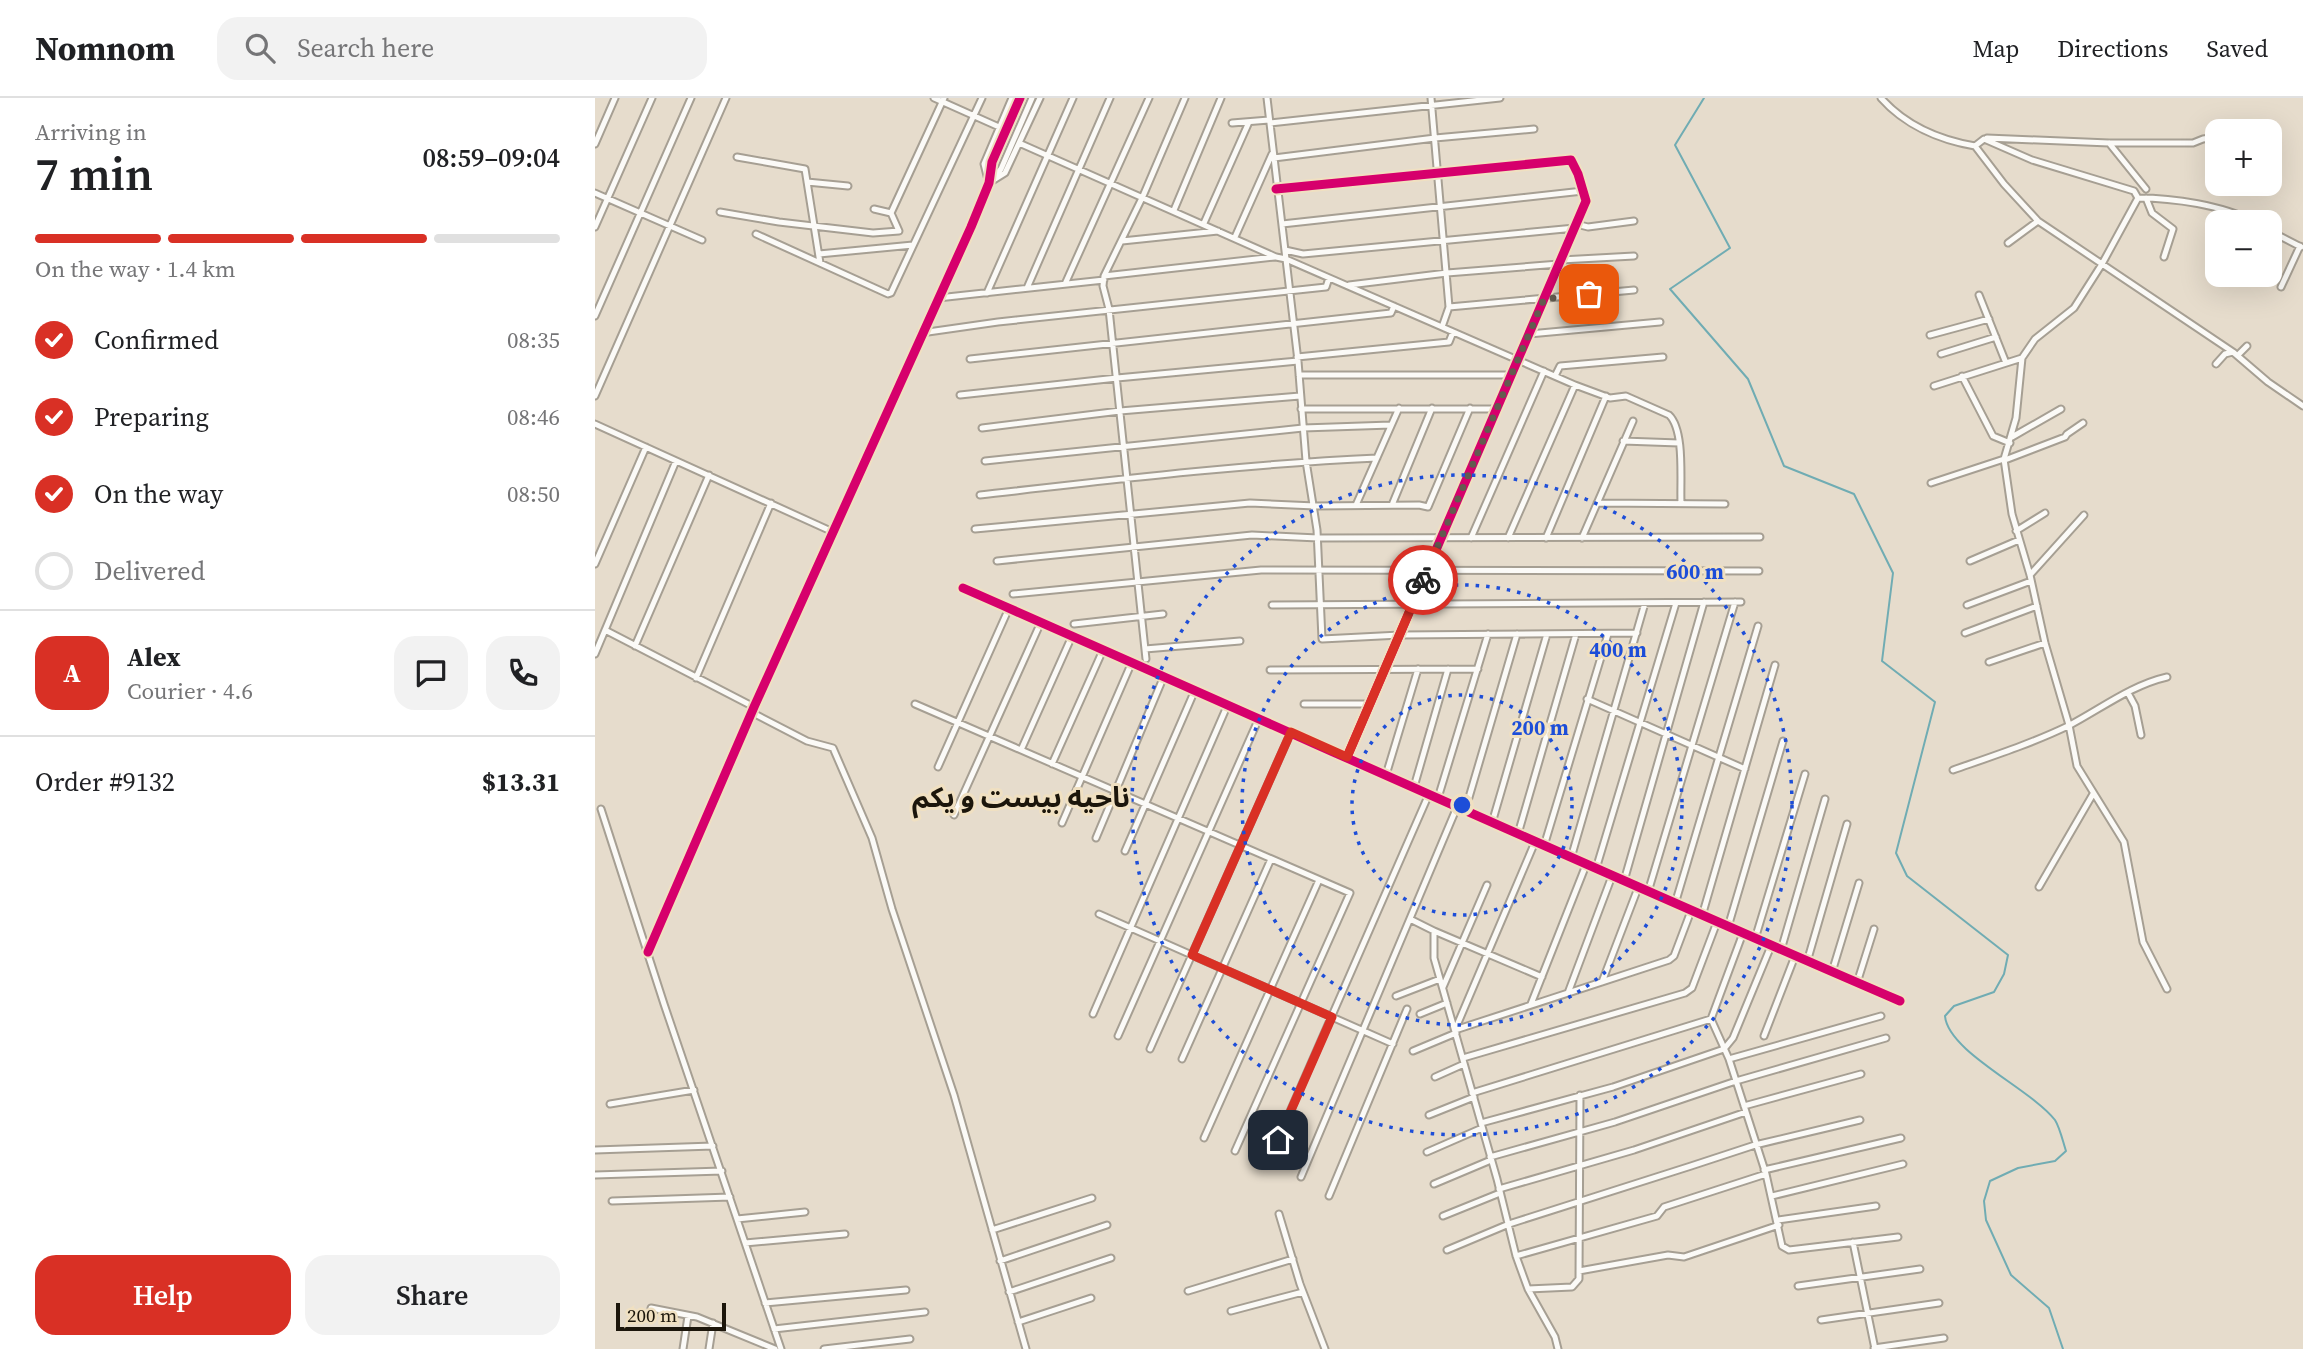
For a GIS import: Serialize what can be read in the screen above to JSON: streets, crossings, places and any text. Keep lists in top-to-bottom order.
{
  "districts": ["ناحیه بیست و یکم"],
  "scale_bar": "200 m",
  "page": {
    "header": "Nomnom",
    "search": "Search here",
    "nav": ["Map", "Directions", "Saved"],
    "heading": ["7 min", "Arriving in", "08:59–09:04"],
    "panel": [
      "Alex",
      "Courier · 4.6",
      "Order #9132",
      "$13.31"
    ],
    "map_buttons": ["+", "−"],
    "bar": "On the way · 1.4 km",
    "list": [
      ["Confirmed", "08:35"],
      ["Preparing", "08:46"],
      ["On the way", "08:50"],
      "Delivered"
    ],
    "round": "A",
    "buttons": ["Help", "Share"],
    "scale": "200 m"
  },
  "rings": ["600 m", "400 m", "200 m"]
}
